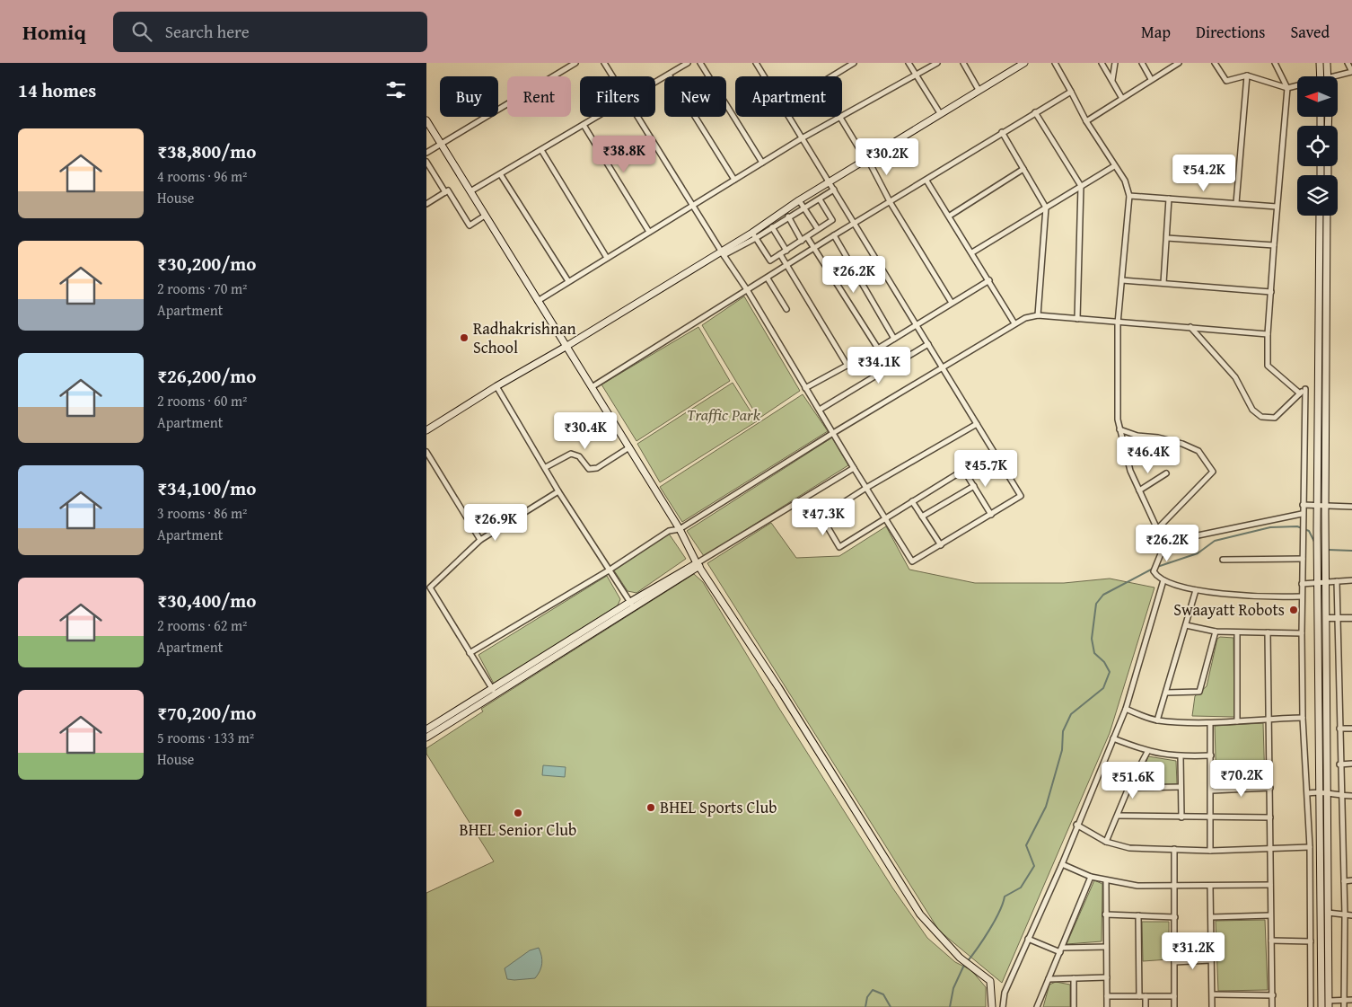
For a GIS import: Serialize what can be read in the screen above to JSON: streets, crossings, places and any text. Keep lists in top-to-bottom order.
{
  "parks": ["Traffic Park"],
  "places": [
    "Radhakrishnan School",
    "Swaayatt Robots",
    "BHEL Sports Club",
    "BHEL Senior Club"
  ],
  "north": "left",
  "page": {
    "header": "Homiq",
    "search": "Search here",
    "nav": ["Map", "Directions", "Saved"],
    "heading": "14 homes",
    "chip": [
      "Buy",
      "Rent",
      "Filters",
      "New",
      "Apartment"
    ],
    "list": [
      {
        "name": "₹38,800/mo",
        "note": "4 rooms · 96 m² · House"
      },
      {
        "name": "₹30,200/mo",
        "note": "2 rooms · 70 m² · Apartment"
      },
      {
        "name": "₹26,200/mo",
        "note": "2 rooms · 60 m² · Apartment"
      },
      {
        "name": "₹34,100/mo",
        "note": "3 rooms · 86 m² · Apartment"
      },
      {
        "name": "₹30,400/mo",
        "note": "2 rooms · 62 m² · Apartment"
      },
      {
        "name": "₹70,200/mo",
        "note": "5 rooms · 133 m² · House"
      }
    ],
    "price": [
      "₹38.8K",
      "₹30.2K",
      "₹54.2K",
      "₹26.2K",
      "₹34.1K",
      "₹30.4K",
      "₹46.4K",
      "₹45.7K",
      "₹47.3K",
      "₹26.9K",
      "₹26.2K",
      "₹70.2K",
      "₹51.6K",
      "₹31.2K"
    ]
  }
}
